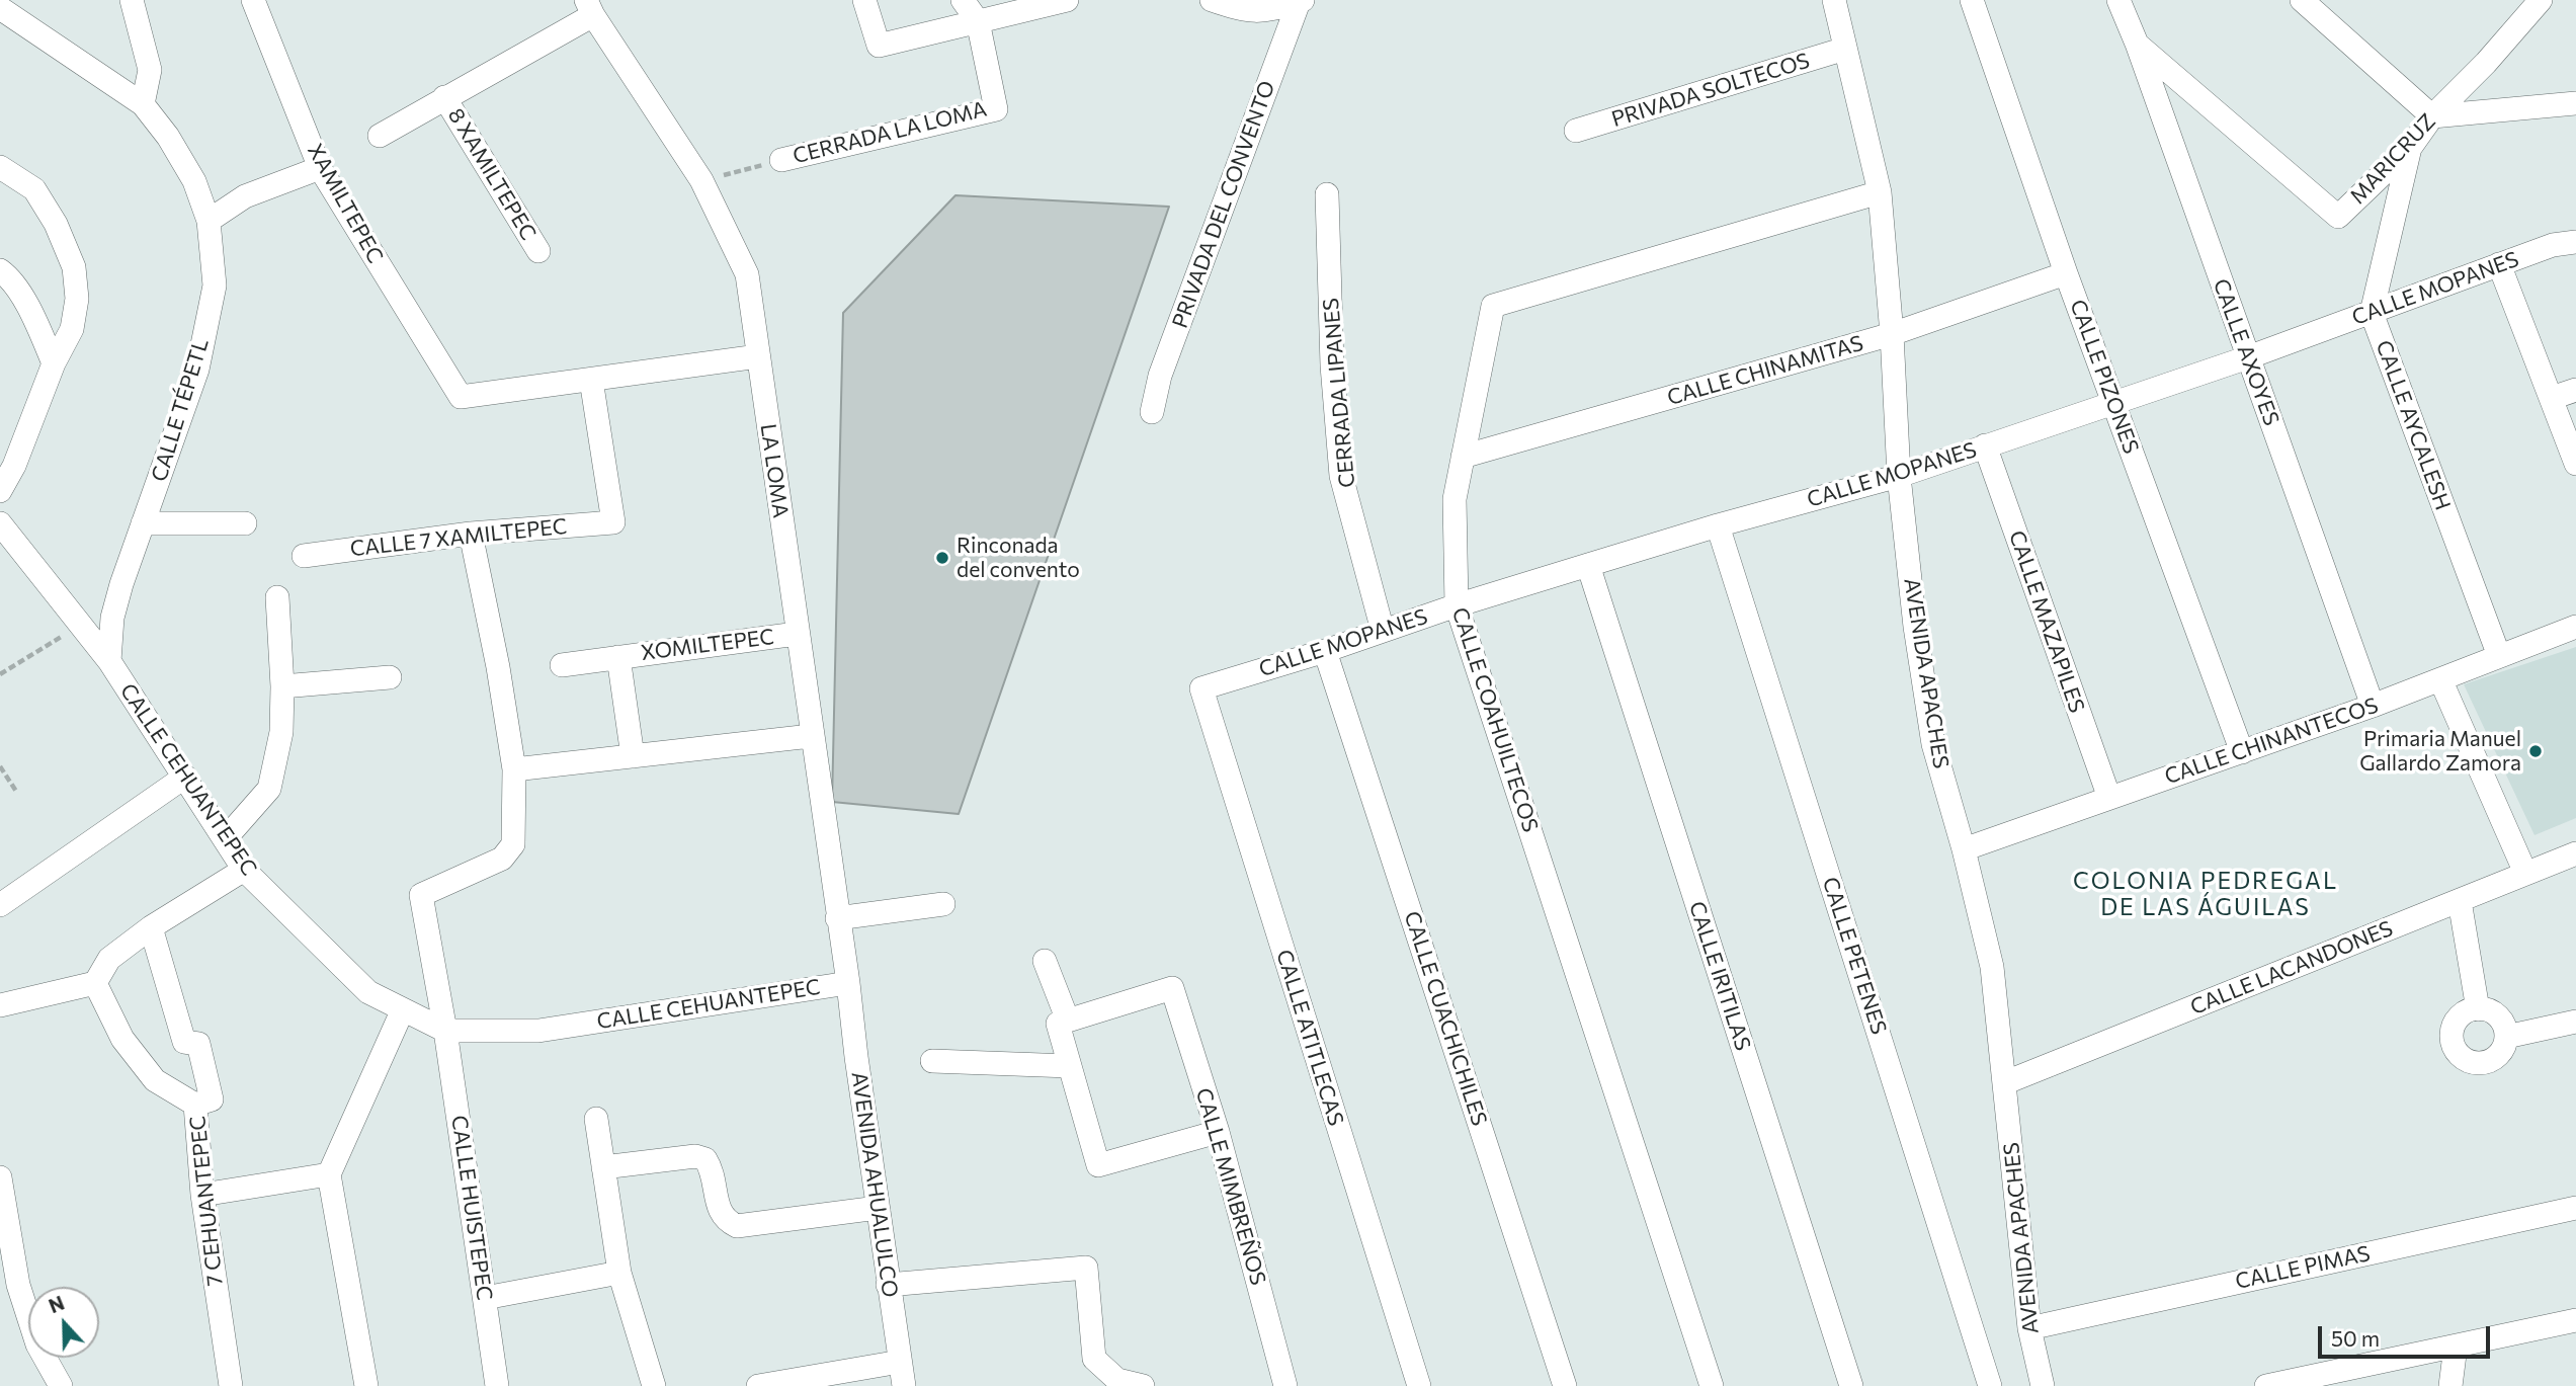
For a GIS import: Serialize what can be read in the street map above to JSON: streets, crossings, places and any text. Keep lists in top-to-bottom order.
{
  "streets": {
    "street": [
      "PRIVADA SOLTECOS",
      "CERRADA LA LOMA",
      "MARICRUZ",
      "8 XAMILTEPEC",
      "XAMILTEPEC",
      "PRIVADA DEL CONVENTO",
      "CALLE MOPANES",
      "CALLE AXOYES",
      "CALLE CHINAMITAS",
      "CALLE PIZONES",
      "CERRADA LIPANES",
      "CALLE TÉPETL",
      "CALLE AYCALESH",
      "LA LOMA",
      "CALLE 7 XAMILTEPEC",
      "CALLE MAZAPILES",
      "XOMILTEPEC",
      "AVENIDA APACHES",
      "CALLE COAHUILTECOS",
      "CALLE CHINANTECOS",
      "CALLE CEHUANTEPEC",
      "CALLE PETENES",
      "CALLE LACANDONES",
      "CALLE IRITILAS",
      "CALLE CUACHICHILES",
      "CALLE ATITLECAS",
      "AVENIDA AHUALULCO",
      "CALLE MIMBREÑOS",
      "7 CEHUANTEPEC",
      "CALLE HUISTEPEC",
      "CALLE PIMAS"
    ]
  },
  "crossings": [
    ["PRIVADA SOLTECOS", "AVENIDA APACHES"],
    ["CERRADA LA LOMA", "LA LOMA"],
    ["MARICRUZ", "CALLE AXOYES"],
    ["MARICRUZ", "CALLE AYCALESH"],
    ["XAMILTEPEC", "CALLE 7 XAMILTEPEC"],
    ["CALLE MOPANES", "CALLE AXOYES"],
    ["CALLE MOPANES", "CALLE PIZONES"],
    ["CALLE MOPANES", "CERRADA LIPANES"],
    ["CALLE MOPANES", "CALLE AYCALESH"],
    ["CALLE MOPANES", "CALLE MAZAPILES"],
    ["CALLE MOPANES", "AVENIDA APACHES"],
    ["CALLE MOPANES", "CALLE COAHUILTECOS"],
    ["CALLE MOPANES", "CALLE PETENES"],
    ["CALLE MOPANES", "CALLE IRITILAS"],
    ["CALLE MOPANES", "CALLE CUACHICHILES"],
    ["CALLE MOPANES", "CALLE ATITLECAS"],
    ["CALLE AXOYES", "CALLE CHINANTECOS"],
    ["CALLE CHINAMITAS", "CALLE PIZONES"],
    ["CALLE CHINAMITAS", "AVENIDA APACHES"],
    ["CALLE CHINAMITAS", "CALLE COAHUILTECOS"],
    ["CALLE PIZONES", "CALLE CHINANTECOS"],
    ["CALLE TÉPETL", "CALLE CEHUANTEPEC"],
    ["CALLE AYCALESH", "CALLE CHINANTECOS"],
    ["LA LOMA", "XOMILTEPEC"],
    ["LA LOMA", "CALLE CEHUANTEPEC"],
    ["LA LOMA", "AVENIDA AHUALULCO"],
    ["CALLE MAZAPILES", "CALLE CHINANTECOS"],
    ["AVENIDA APACHES", "CALLE COAHUILTECOS"],
    ["AVENIDA APACHES", "CALLE CHINANTECOS"],
    ["AVENIDA APACHES", "CALLE LACANDONES"],
    ["AVENIDA APACHES", "CALLE PIMAS"],
    ["CALLE CEHUANTEPEC", "AVENIDA AHUALULCO"],
    ["CALLE CEHUANTEPEC", "CALLE HUISTEPEC"]
  ],
  "districts": ["COLONIA PEDREGAL DE LAS ÁGUILAS"],
  "places": ["Rinconada del convento", "Primaria Manuel Gallardo Zamora"],
  "scale_bar": "50 m",
  "north": "top"
}
